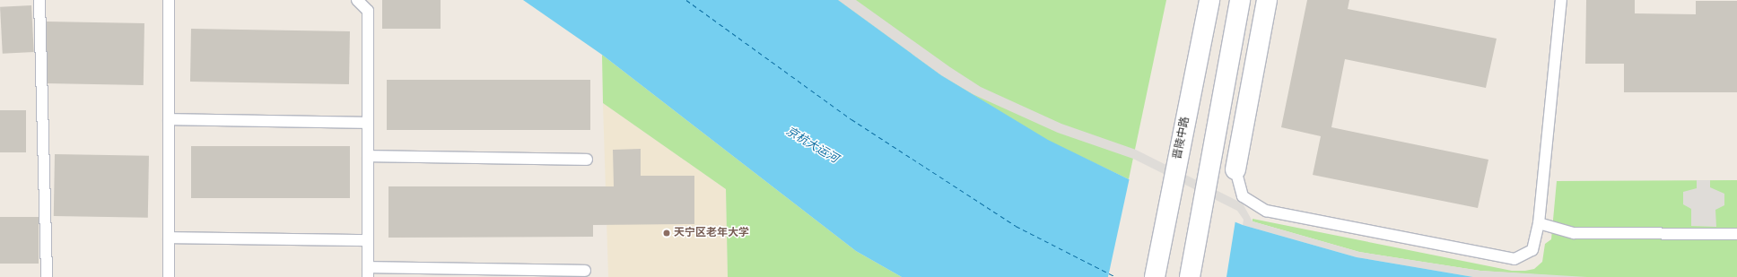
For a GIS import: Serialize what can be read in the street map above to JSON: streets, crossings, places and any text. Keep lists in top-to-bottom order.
{
  "streets": {
    "main road": ["晋陵中路"]
  },
  "water": ["京杭大运河"],
  "places": ["天宁区老年大学"]
}
